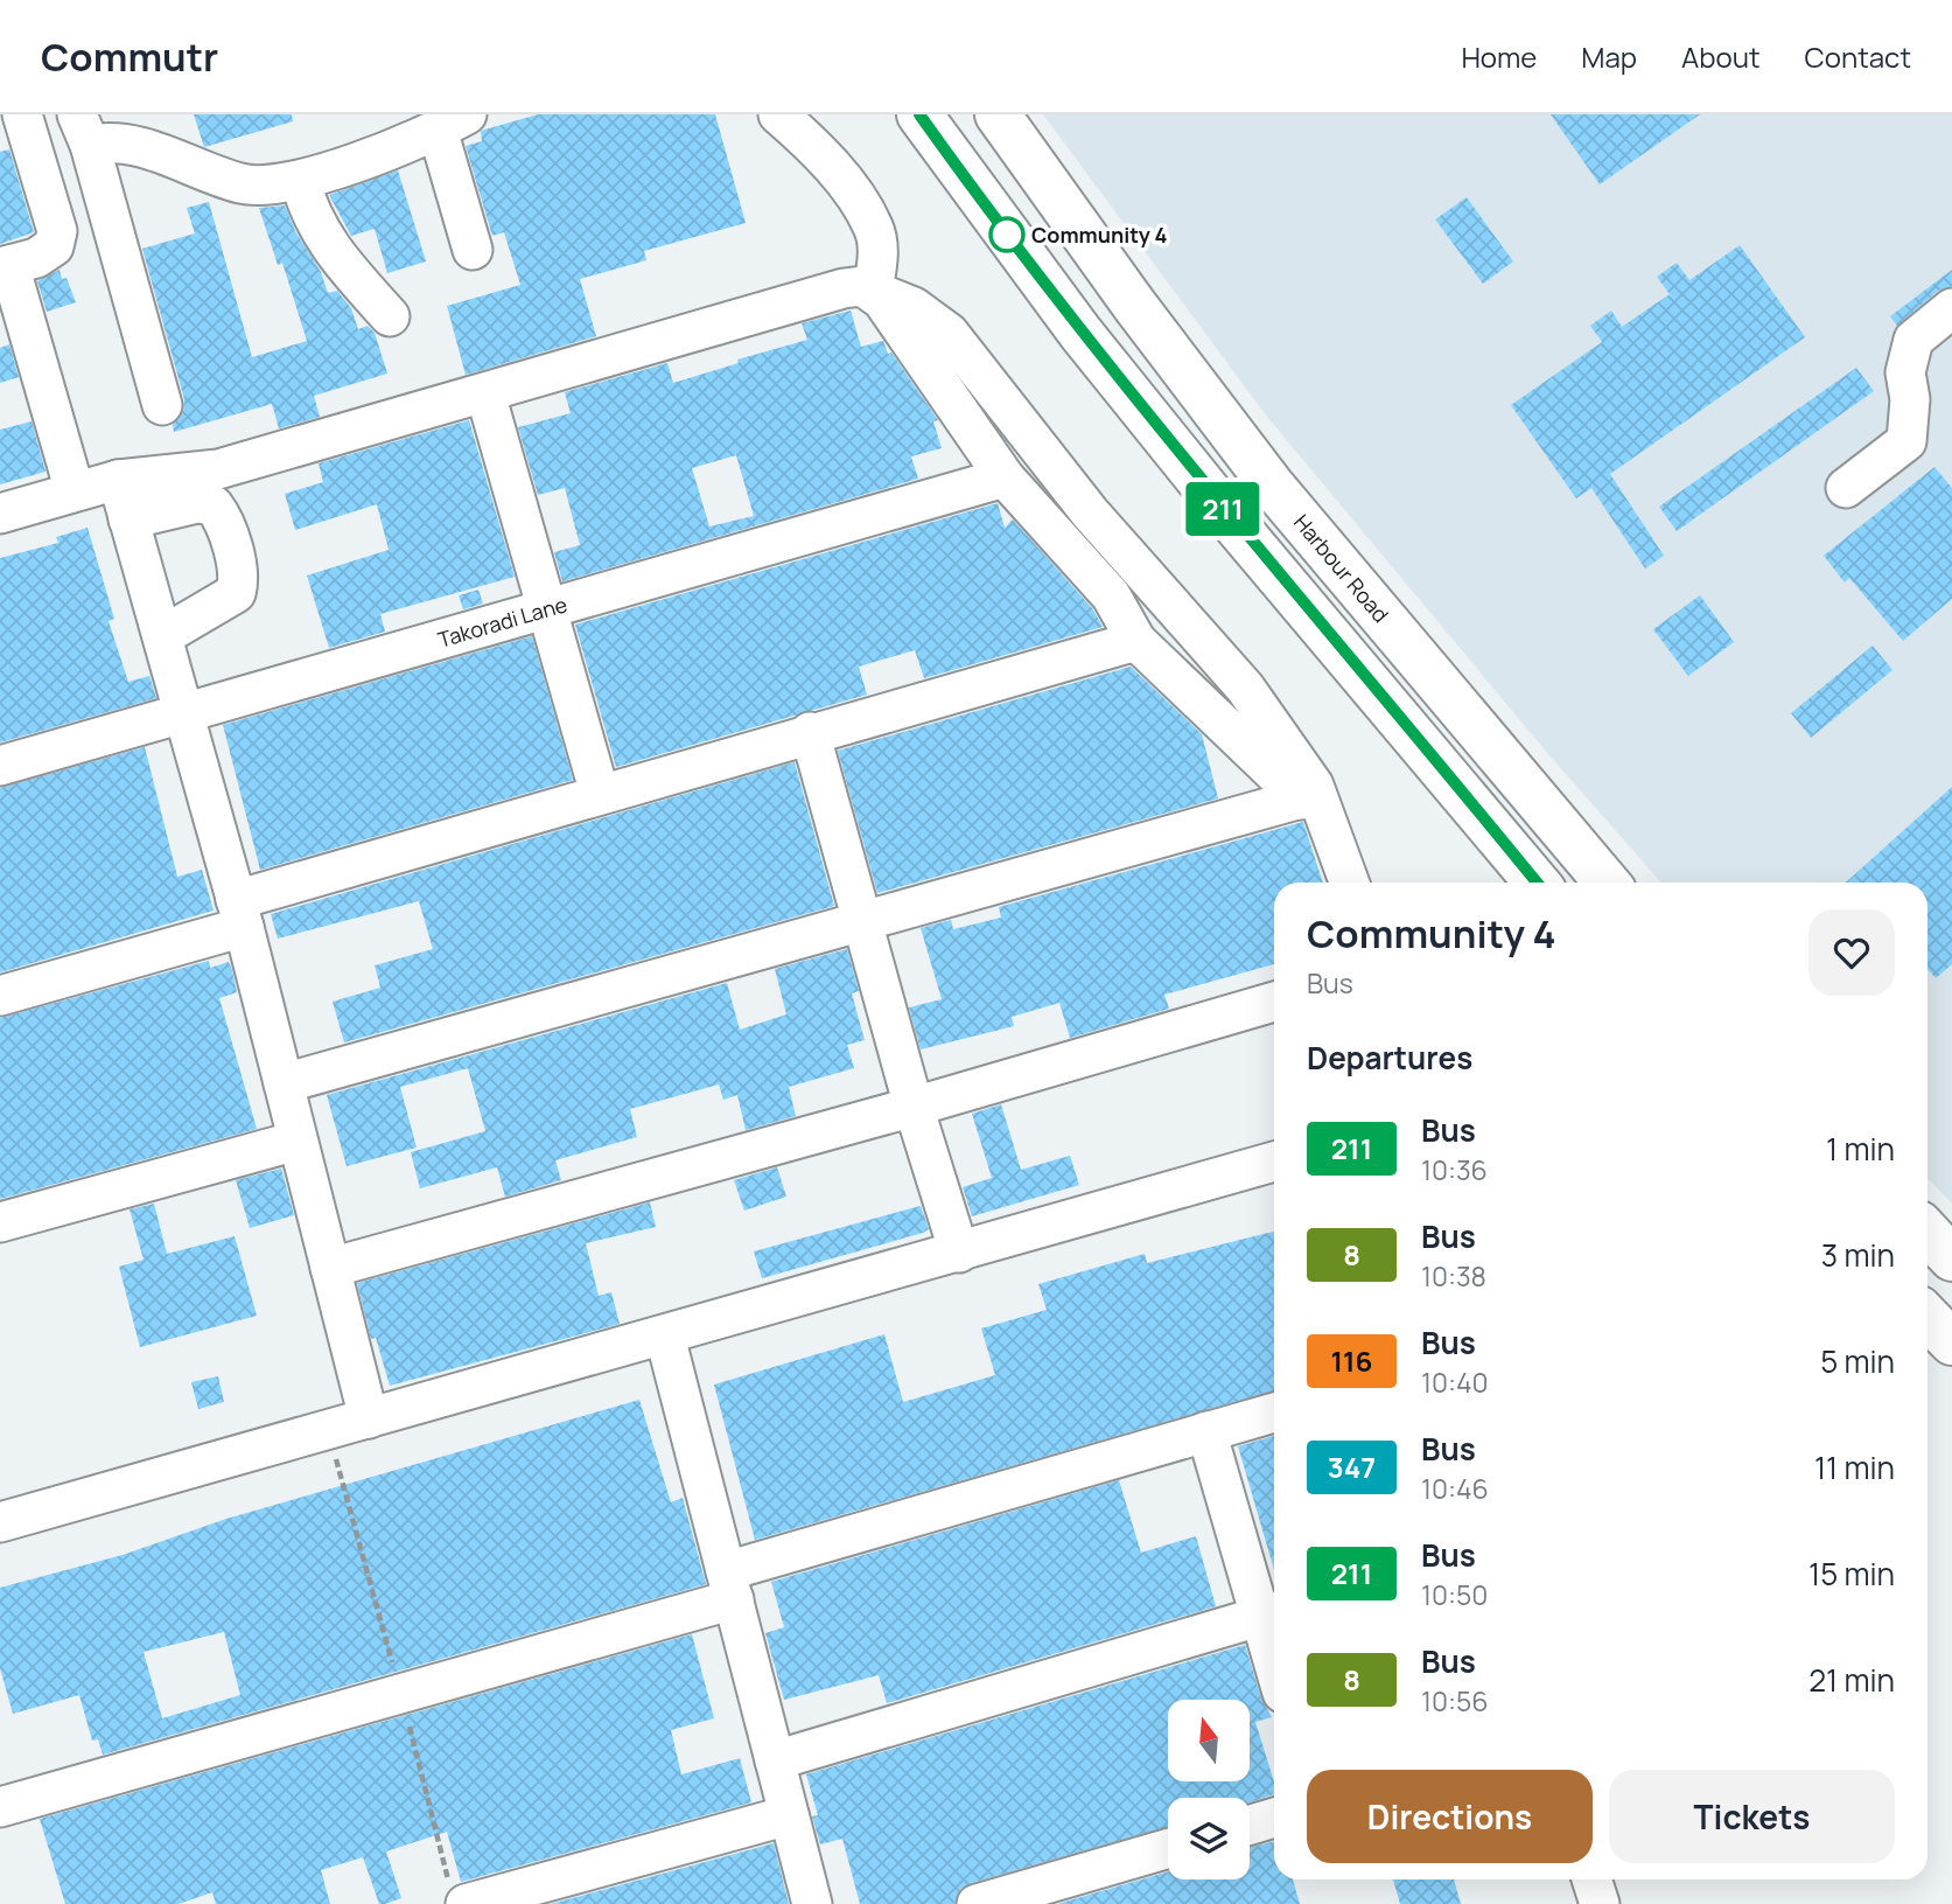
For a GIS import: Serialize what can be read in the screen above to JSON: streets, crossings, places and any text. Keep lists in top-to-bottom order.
{
  "streets": {
    "highway": ["Harbour Road"],
    "street": ["Takoradi Lane"]
  },
  "places": ["Community 4"],
  "lines": ["bus line 211"],
  "north": "top",
  "page": {
    "header": "Commutr",
    "nav": [
      "Home",
      "Map",
      "About",
      "Contact"
    ],
    "on_map": "211",
    "heading": [
      ["Community 4", "Bus"],
      "Departures"
    ],
    "list": [
      {
        "mark": "211",
        "name": "Bus",
        "note": "10:36",
        "value": "1 min"
      },
      {
        "mark": "8",
        "name": "Bus",
        "note": "10:38",
        "value": "3 min"
      },
      {
        "mark": "116",
        "name": "Bus",
        "note": "10:40",
        "value": "5 min"
      },
      {
        "mark": "347",
        "name": "Bus",
        "note": "10:46",
        "value": "11 min"
      },
      {
        "mark": "211",
        "name": "Bus",
        "note": "10:50",
        "value": "15 min"
      },
      {
        "mark": "8",
        "name": "Bus",
        "note": "10:56",
        "value": "21 min"
      }
    ],
    "buttons": ["Directions", "Tickets"]
  }
}
